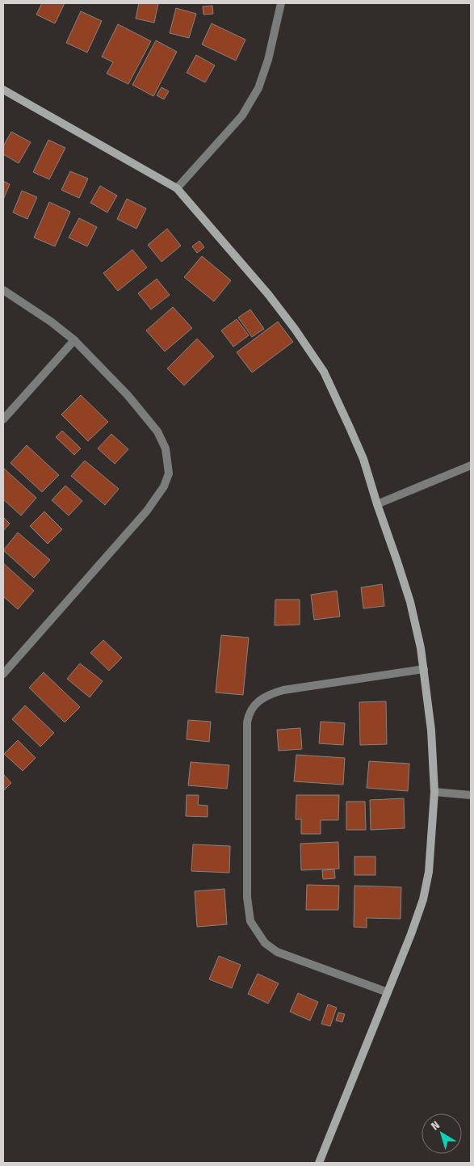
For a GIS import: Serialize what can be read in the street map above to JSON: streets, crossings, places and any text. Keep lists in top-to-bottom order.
{
  "north": "top left"
}
